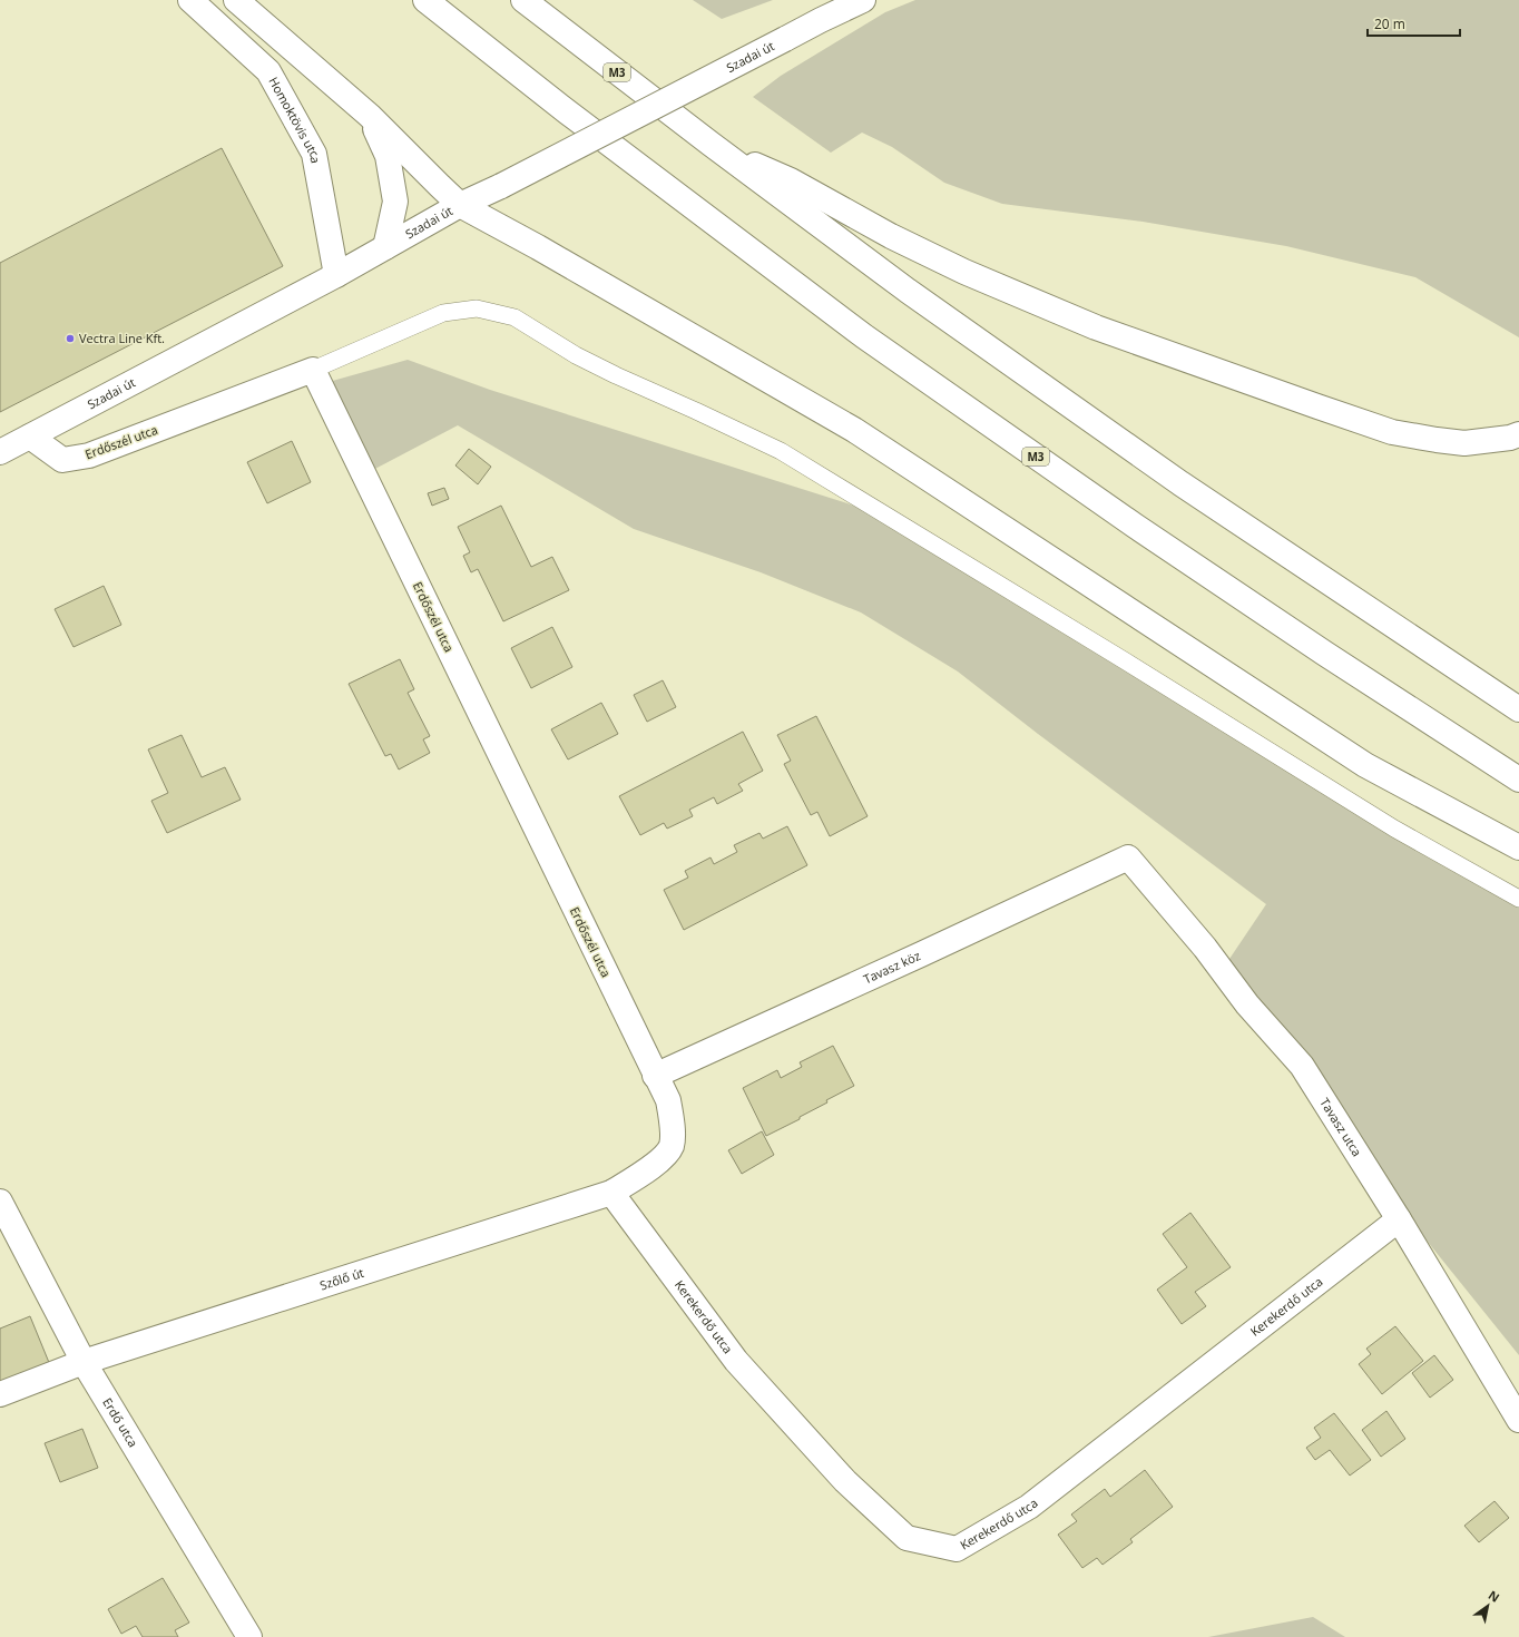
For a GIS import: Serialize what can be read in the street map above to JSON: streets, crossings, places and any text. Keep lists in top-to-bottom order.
{
  "streets": {
    "main road": [
      "Szadai út",
      "M3",
      "Homoktövis utca",
      "Erdőszél utca",
      "Tavasz köz",
      "Tavasz utca",
      "Szőlő út",
      "Kerekerdő utca",
      "Erdő utca"
    ]
  },
  "crossings": [
    ["Szadai út", "Homoktövis utca"],
    ["Szadai út", "Erdőszél utca"],
    ["Erdőszél utca", "Tavasz köz"],
    ["Erdőszél utca", "Szőlő út"],
    ["Tavasz köz", "Tavasz utca"],
    ["Tavasz utca", "Kerekerdő utca"],
    ["Szőlő út", "Kerekerdő utca"],
    ["Szőlő út", "Erdő utca"]
  ],
  "places": ["Vectra Line Kft."],
  "scale_bar": "20 m",
  "north": "top right"
}
